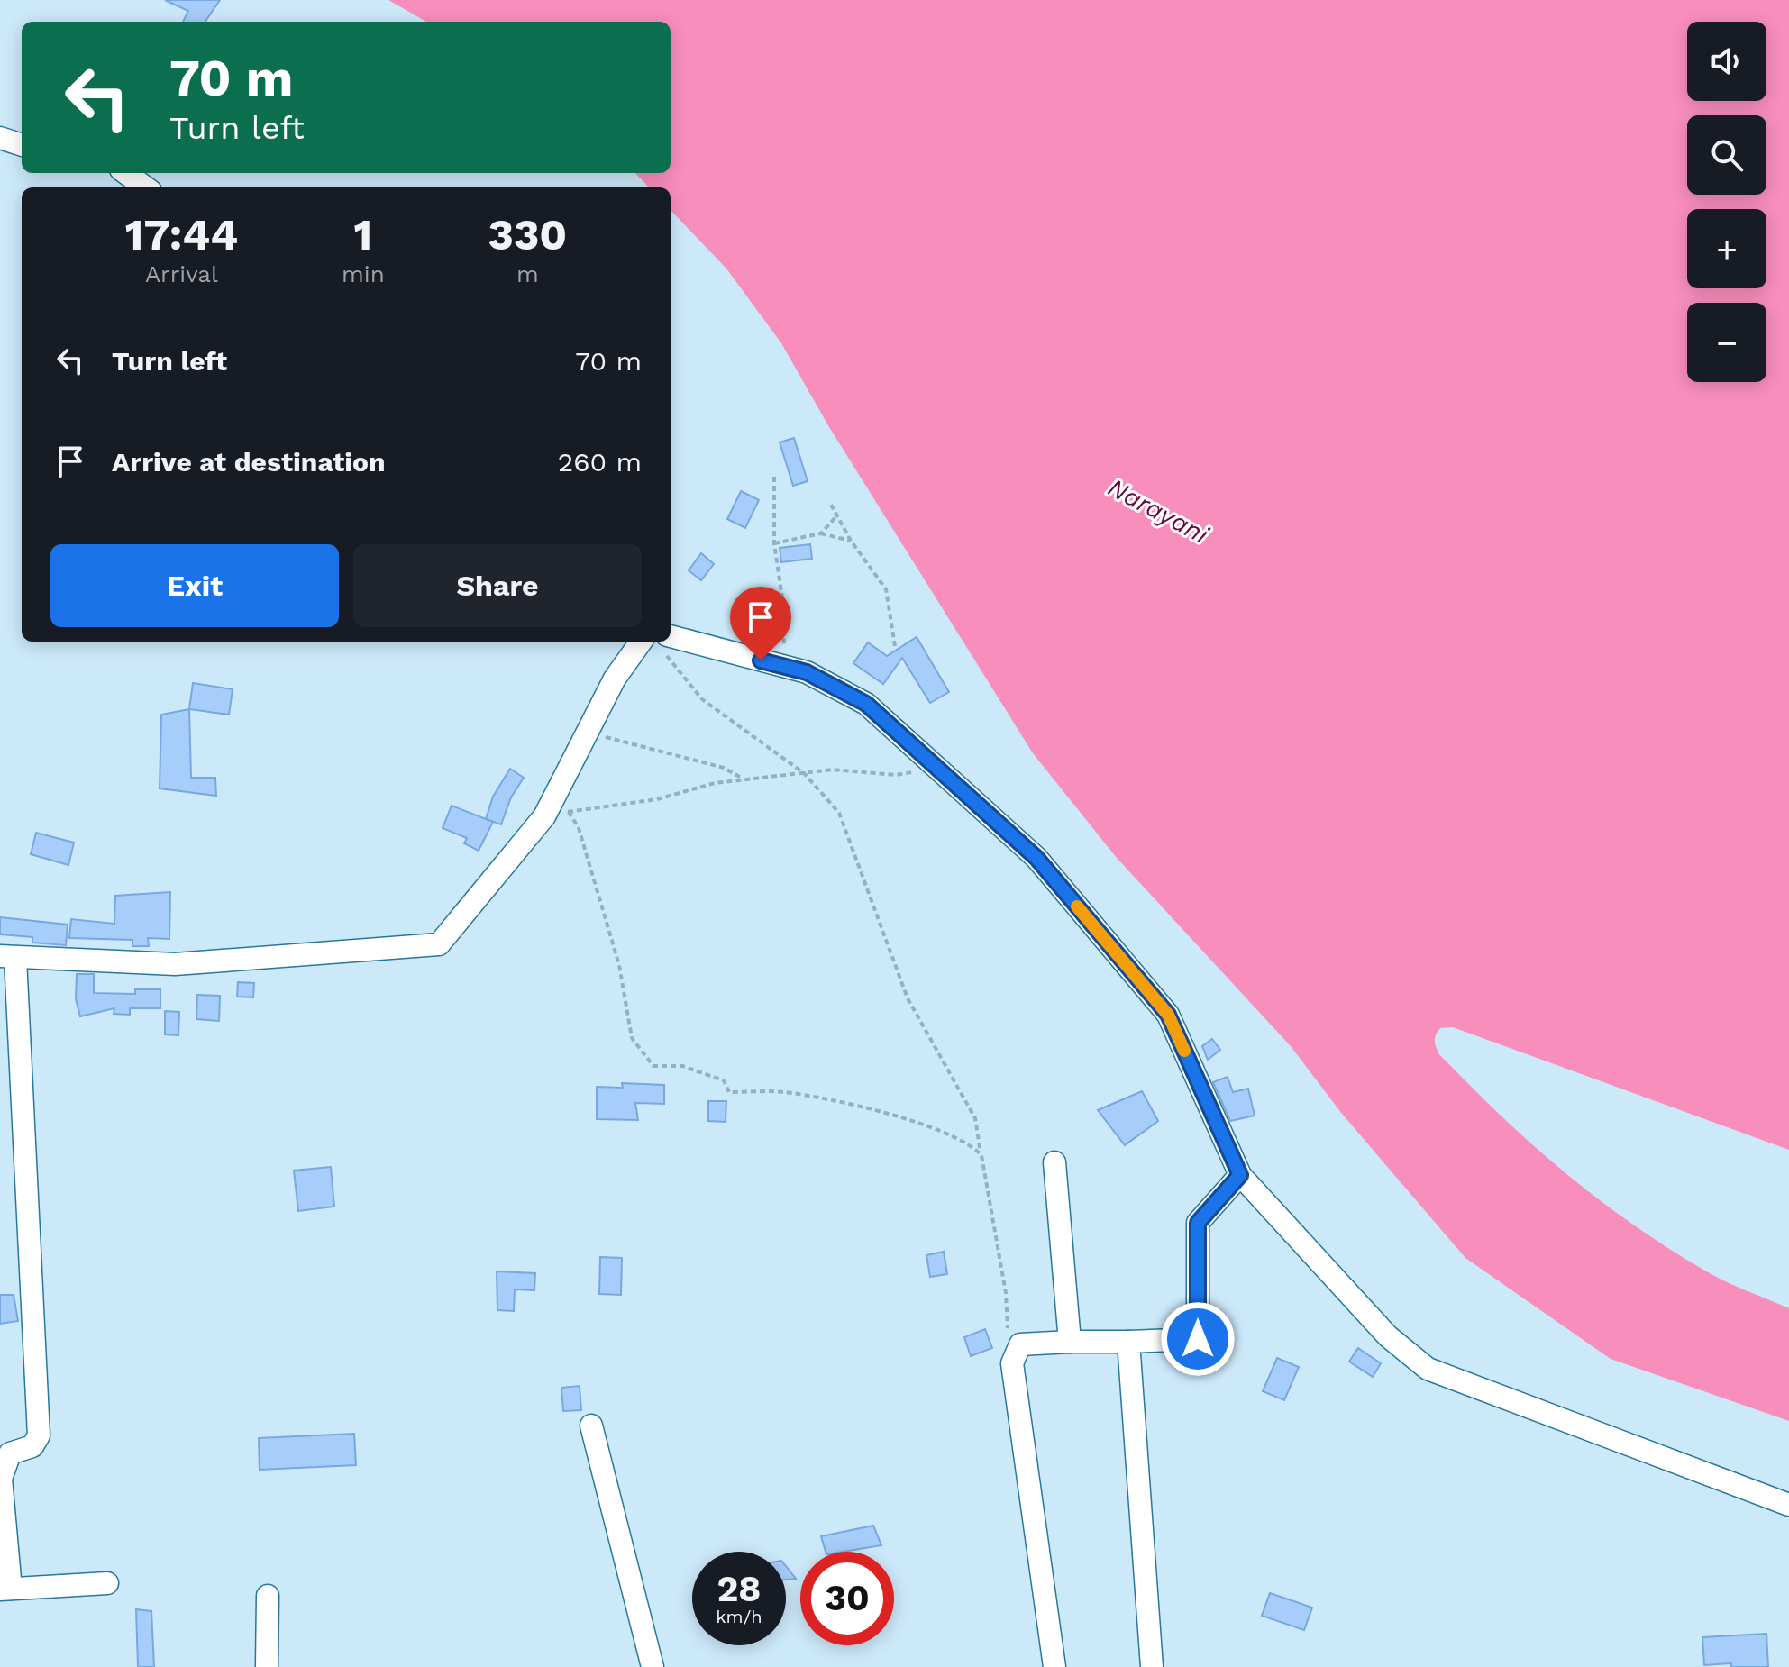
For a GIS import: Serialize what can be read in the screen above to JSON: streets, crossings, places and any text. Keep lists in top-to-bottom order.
{
  "water": ["Narayani"],
  "page": {
    "map_buttons": ["+", "−"],
    "turn": ["70 m", "Turn left"],
    "eta": [
      "17:44",
      "Arrival",
      "1",
      "min",
      "330",
      "m"
    ],
    "list": [
      {
        "name": "Turn left",
        "value": "70 m"
      },
      {
        "name": "Arrive at destination",
        "value": "260 m"
      }
    ],
    "buttons": ["Exit", "Share"],
    "speed": "28 km/h",
    "limit": "30"
  }
}
